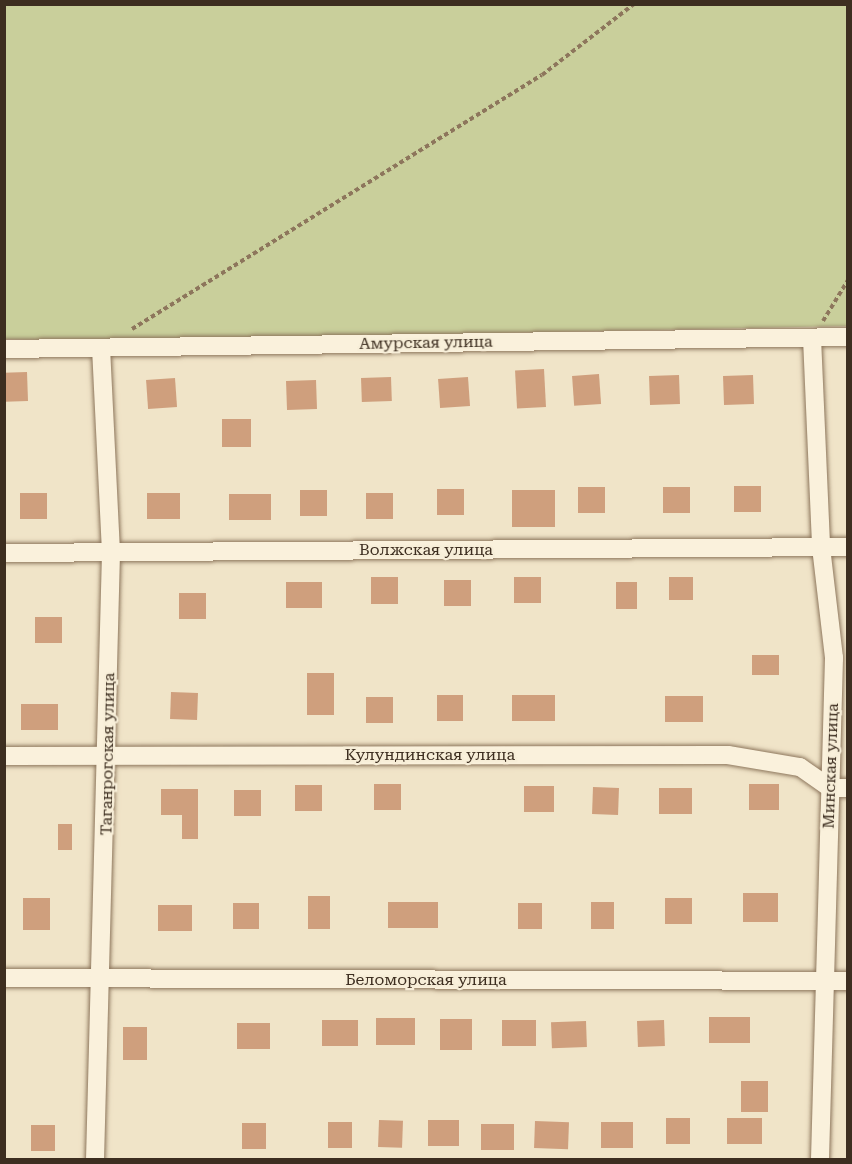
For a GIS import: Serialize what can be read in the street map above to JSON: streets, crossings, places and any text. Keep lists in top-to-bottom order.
{
  "streets": {
    "street": [
      "Амурская улица",
      "Волжская улица",
      "Таганрогская улица",
      "Кулундинская улица",
      "Минская улица",
      "Беломорская улица"
    ]
  },
  "crossings": [
    ["Амурская улица", "Таганрогская улица"],
    ["Амурская улица", "Минская улица"],
    ["Волжская улица", "Таганрогская улица"],
    ["Волжская улица", "Минская улица"],
    ["Таганрогская улица", "Кулундинская улица"],
    ["Таганрогская улица", "Беломорская улица"],
    ["Кулундинская улица", "Минская улица"],
    ["Минская улица", "Беломорская улица"]
  ]
}
